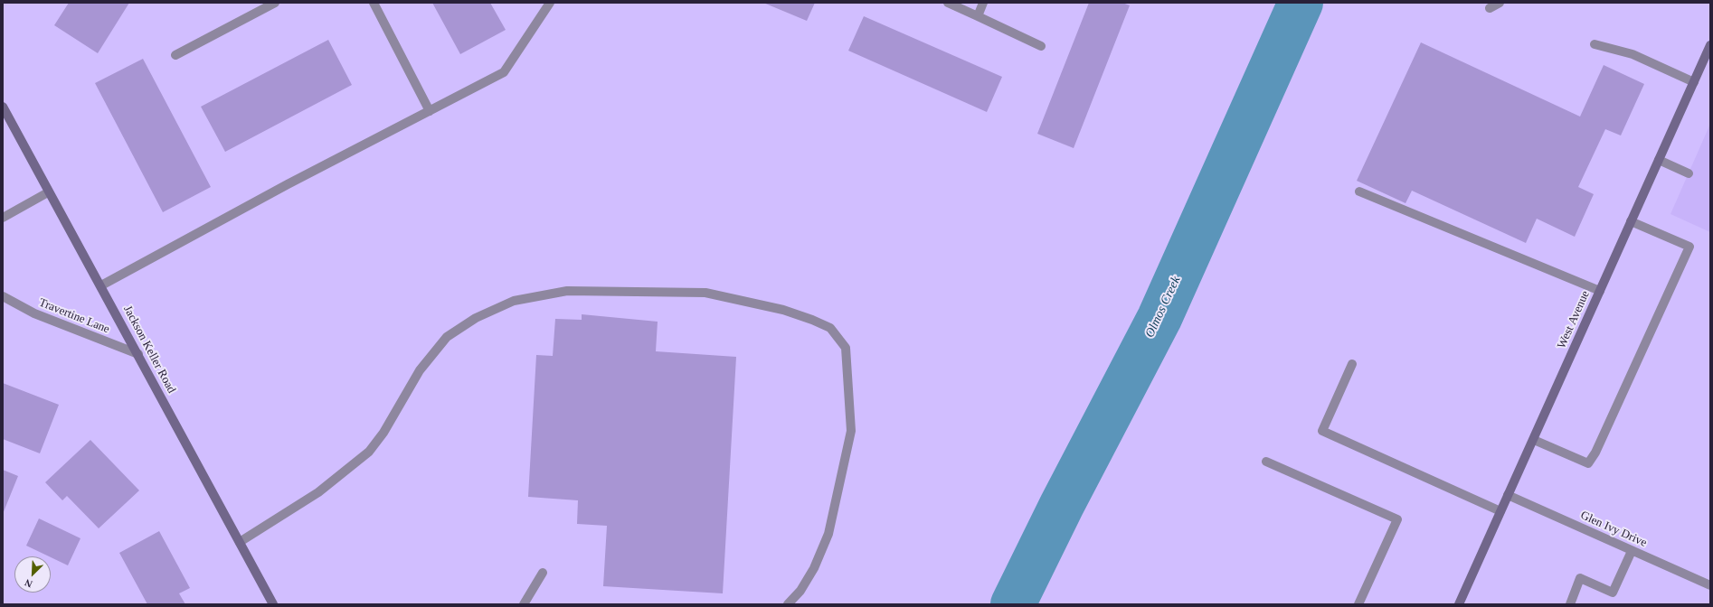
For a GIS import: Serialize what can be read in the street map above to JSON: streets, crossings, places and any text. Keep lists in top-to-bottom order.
{
  "streets": {
    "main road": ["West Avenue", "Jackson Keller Road"],
    "street": ["Travertine Lane", "Glen Ivy Drive"]
  },
  "crossings": [
    ["Travertine Lane", "Jackson Keller Road"],
    ["West Avenue", "Glen Ivy Drive"]
  ],
  "water": ["Olmos Creek"],
  "north": "bottom left"
}
